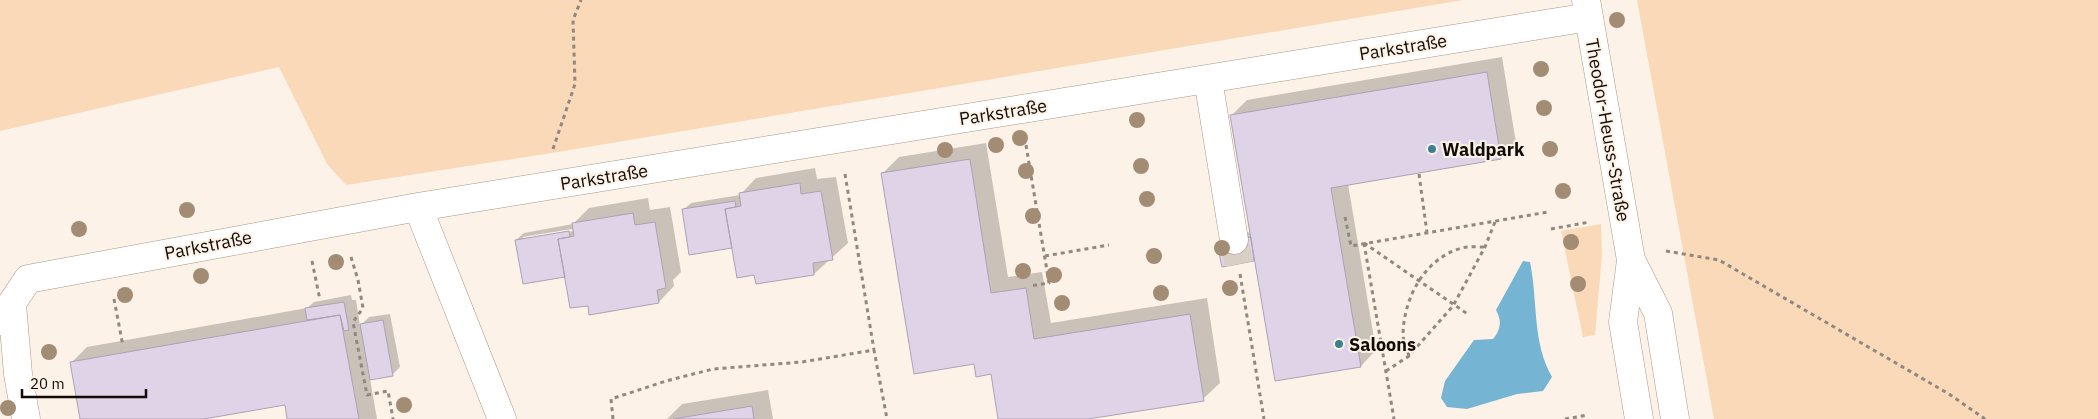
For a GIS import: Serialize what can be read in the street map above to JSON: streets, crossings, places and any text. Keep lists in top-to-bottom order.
{
  "streets": {
    "street": ["Parkstraße", "Theodor-Heuss-Straße"]
  },
  "crossings": [
    ["Parkstraße", "Theodor-Heuss-Straße"]
  ],
  "places": ["Waldpark", "Saloons"],
  "scale_bar": "20 m"
}
